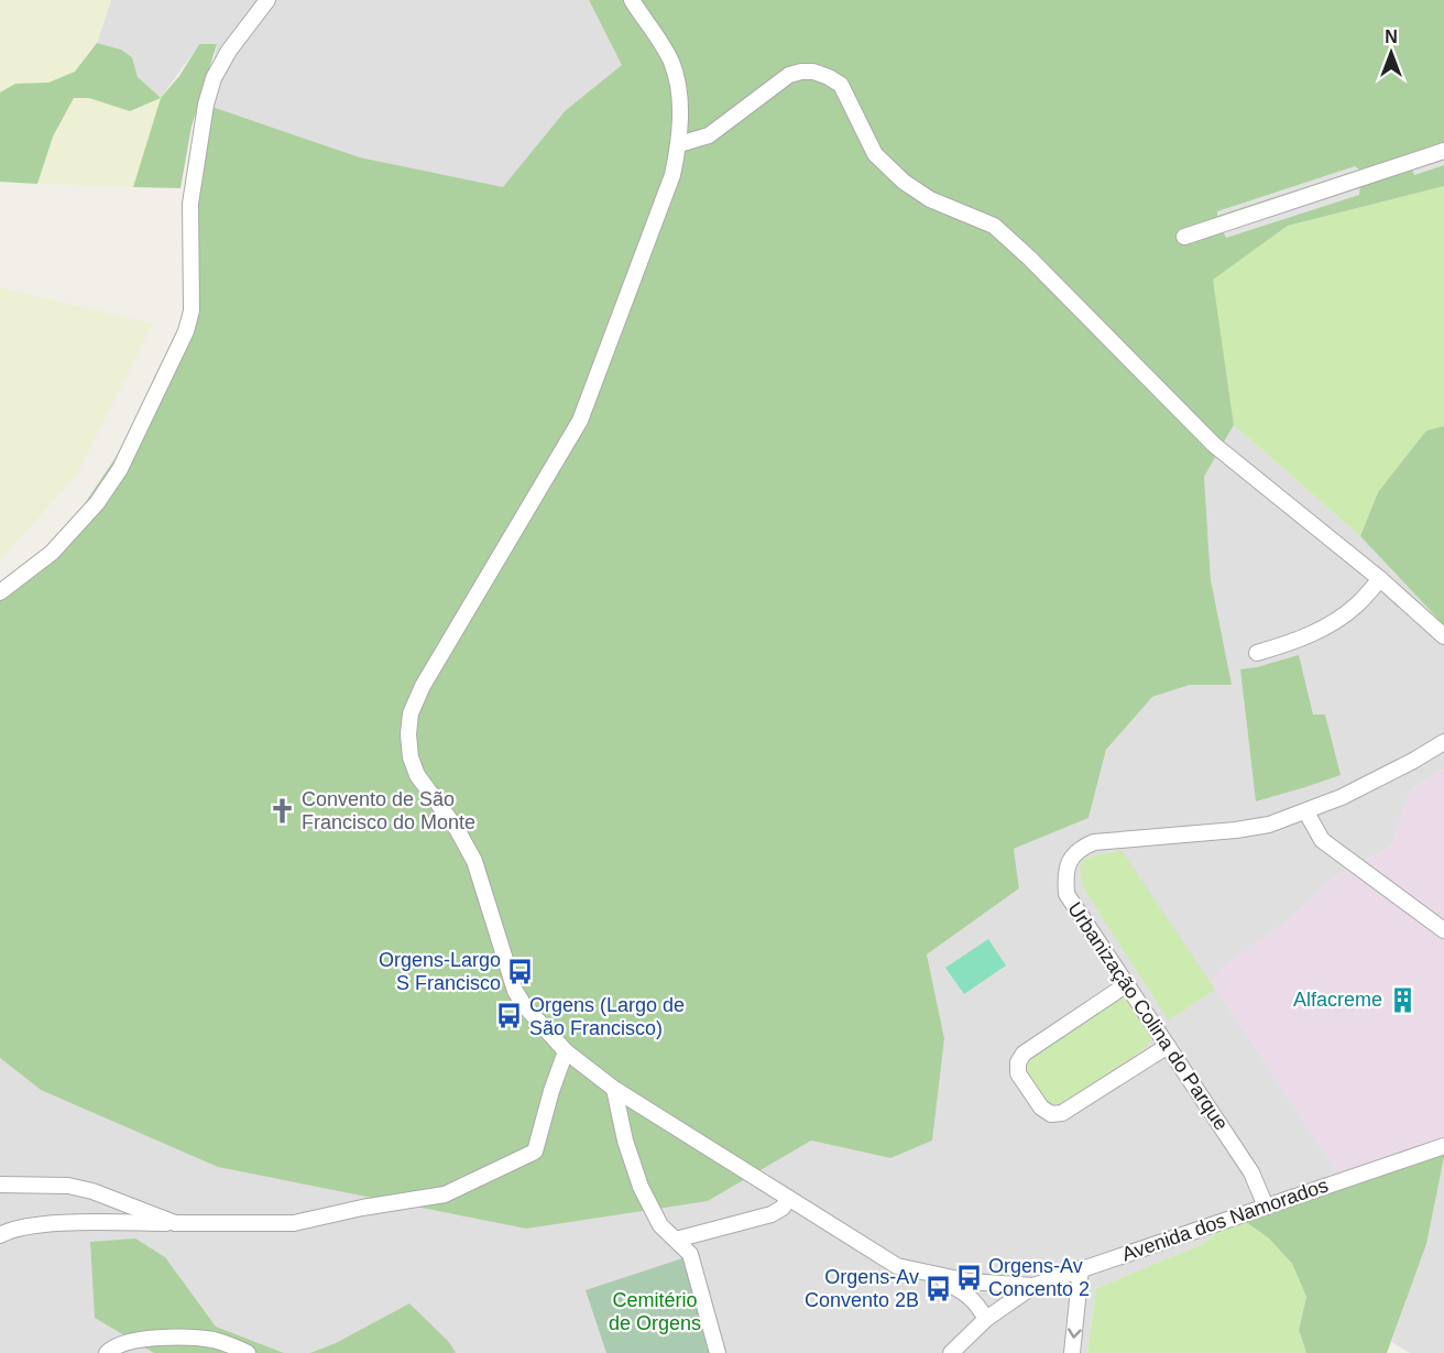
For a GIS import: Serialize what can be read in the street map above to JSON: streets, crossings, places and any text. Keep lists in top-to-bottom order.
{
  "streets": {
    "street": ["Urbanização Colina do Parque", "Avenida dos Namorados"]
  },
  "crossings": [
    ["Urbanização Colina do Parque", "Avenida dos Namorados"]
  ],
  "parks": ["Cemitério de Orgens"],
  "places": {
    "church": ["Convento de São Francisco do Monte"],
    "bus stop": [
      "Orgens-Largo S Francisco",
      "Orgens (Largo de São Francisco)",
      "Orgens-Av Concento 2",
      "Orgens-Av Convento 2B"
    ],
    "building": ["Alfacreme"]
  },
  "north": "top"
}
